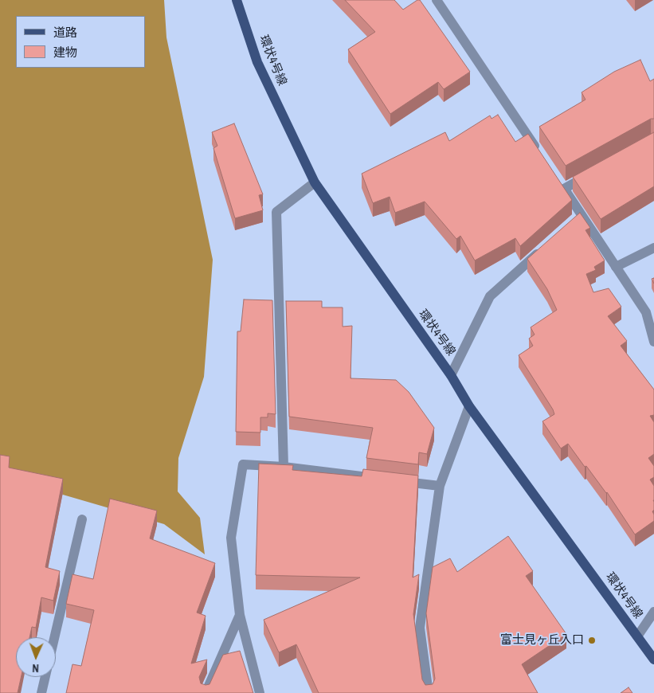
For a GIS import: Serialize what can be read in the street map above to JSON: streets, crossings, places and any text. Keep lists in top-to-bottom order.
{
  "streets": {
    "main road": ["環状4号線"]
  },
  "places": ["富士見ヶ丘入口"],
  "legend": ["道路", "建物"],
  "north": "bottom"
}
